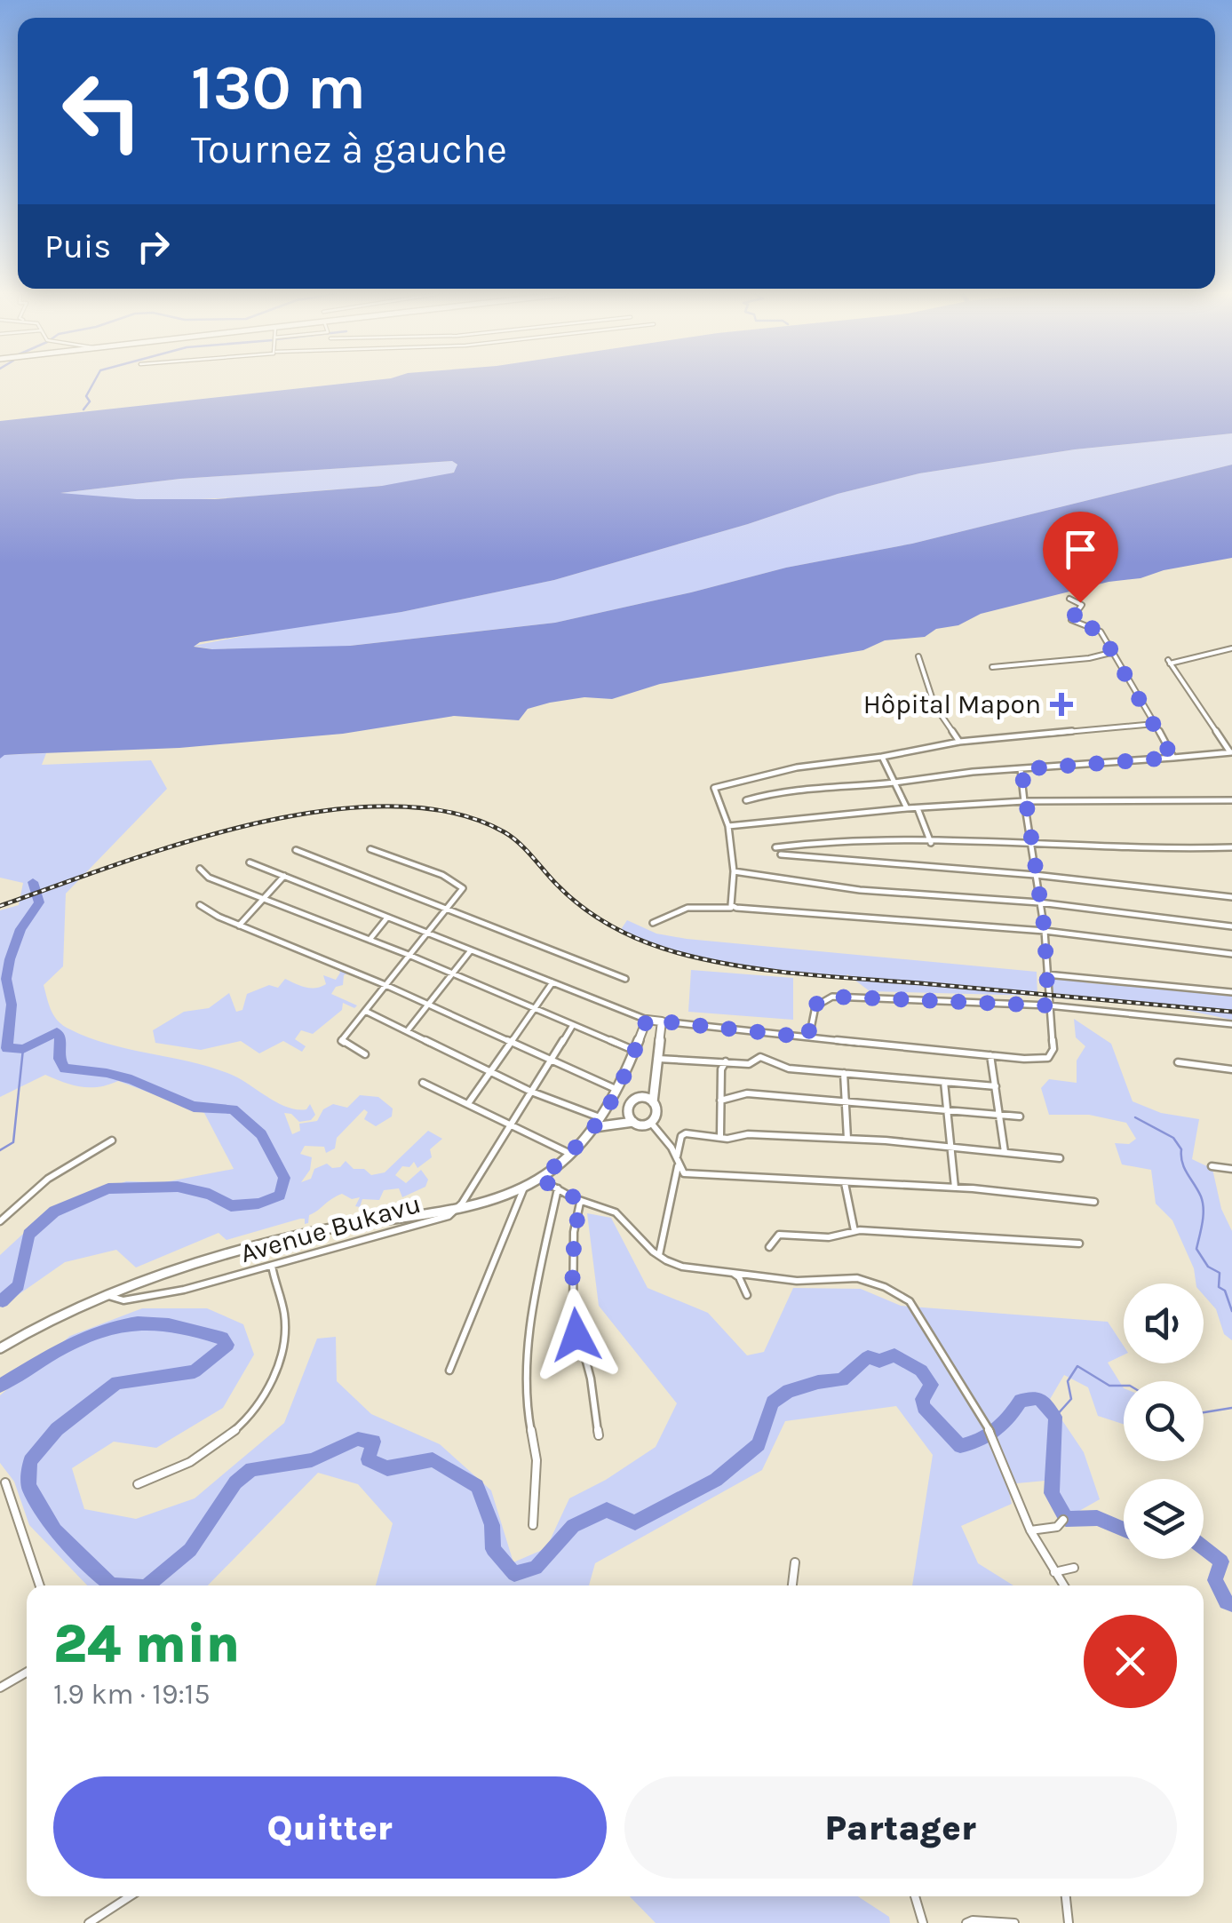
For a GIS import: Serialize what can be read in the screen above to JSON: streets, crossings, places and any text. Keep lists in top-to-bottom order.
{
  "streets": {
    "street": ["Avenue Bukavu"]
  },
  "places": {
    "health": ["Hôpital Mapon"]
  },
  "page": {
    "turn": ["130 m", "Tournez à gauche"],
    "then": "Puis",
    "heading": ["24 min", "1.9 km · 19:15"],
    "buttons": ["Quitter", "Partager"]
  }
}
